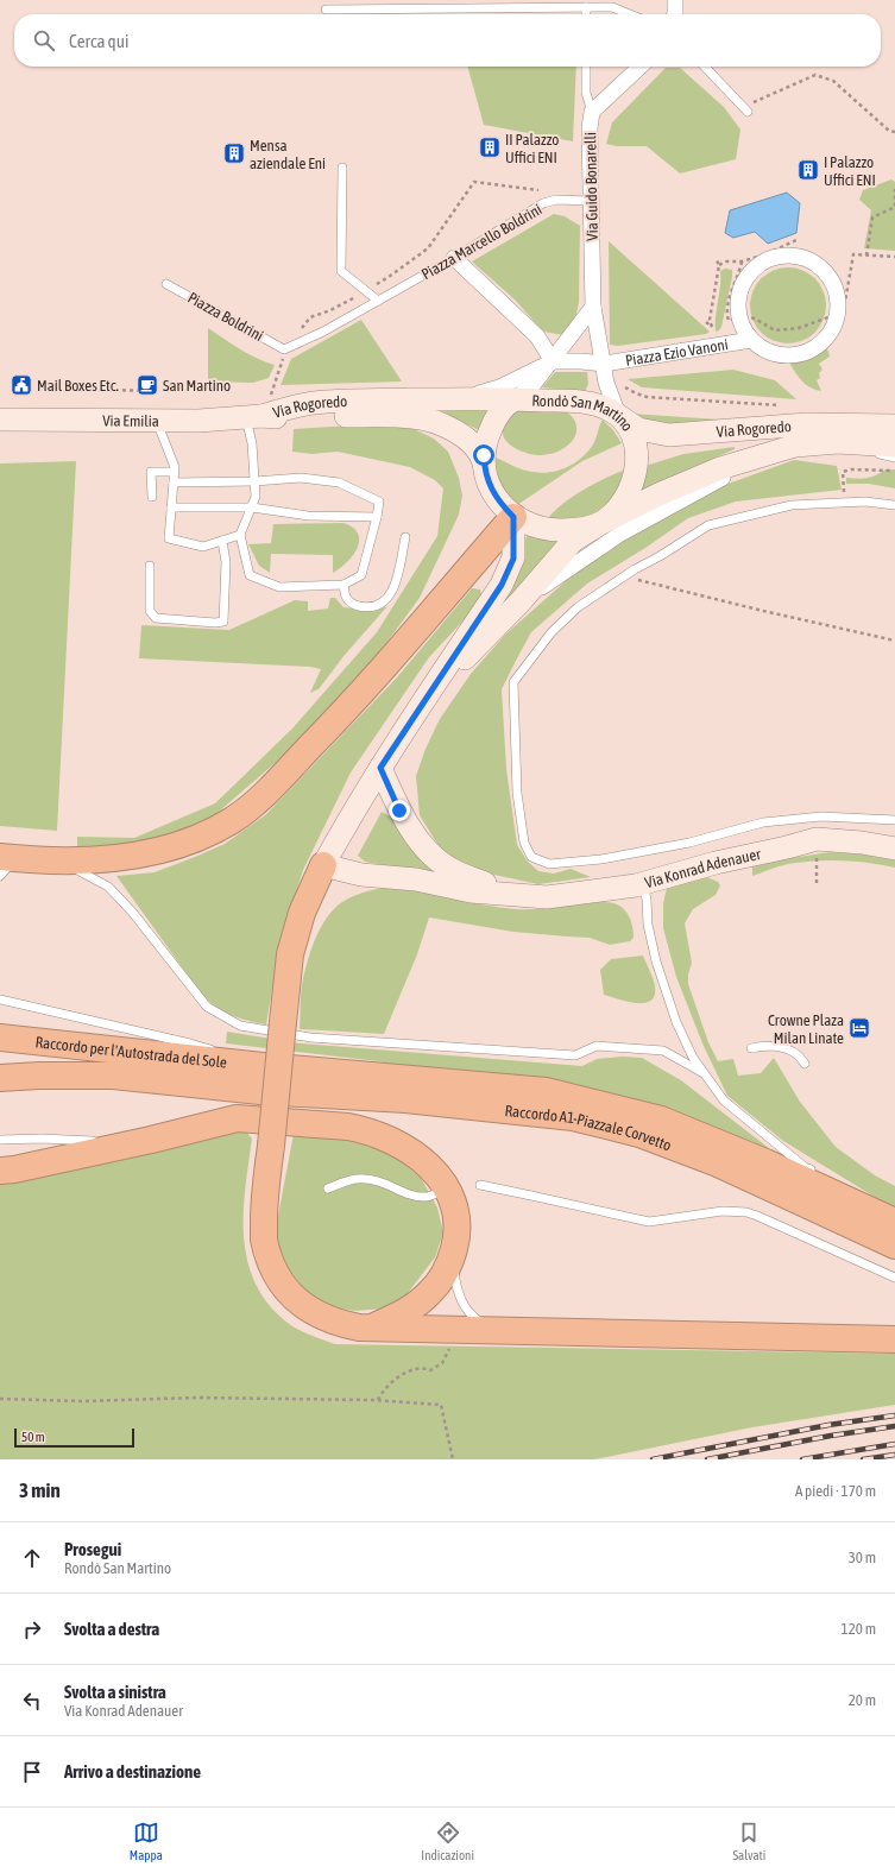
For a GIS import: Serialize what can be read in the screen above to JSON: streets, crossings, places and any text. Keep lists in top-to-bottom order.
{
  "streets": {
    "highway": ["Raccordo per l'Autostrada del Sole", "Raccordo A1-Piazzale Corvetto"],
    "street": [
      "Via Guido Bonarelli",
      "Piazza Ezio Vanoni",
      "Via Rogoredo",
      "Rondò San Martino",
      "Via Emilia",
      "Via Konrad Adenauer"
    ],
    "lane": ["Piazza Marcello Boldrini", "Piazza Boldrini"]
  },
  "crossings": [
    ["Via Guido Bonarelli", "Piazza Marcello Boldrini"],
    ["Via Guido Bonarelli", "Piazza Ezio Vanoni"],
    ["Via Guido Bonarelli", "Via Rogoredo"],
    ["Via Guido Bonarelli", "Rondò San Martino"],
    ["Piazza Marcello Boldrini", "Piazza Boldrini"],
    ["Via Rogoredo", "Rondò San Martino"],
    ["Via Rogoredo", "Via Emilia"],
    ["Raccordo per l'Autostrada del Sole", "Raccordo A1-Piazzale Corvetto"]
  ],
  "places": {
    "building": ["II Palazzo Uffici ENI", "Mensa aziendale Eni", "I Palazzo Uffici ENI"],
    "public building": ["Mail Boxes Etc."],
    "cafe": ["San Martino"],
    "hotel": ["Crowne Plaza Milan Linate"]
  },
  "scale_bar": "50 m",
  "page": {
    "search": "Cerca qui",
    "scale": "50 m",
    "heading": ["3 min", "A piedi · 170 m"],
    "list": [
      ["Prosegui", "Rondò San Martino", "30 m"],
      ["Svolta a destra", "120 m"],
      ["Svolta a sinistra", "Via Konrad Adenauer", "20 m"],
      "Arrivo a destinazione"
    ],
    "nav": ["Mappa", "Indicazioni", "Salvati"]
  }
}
